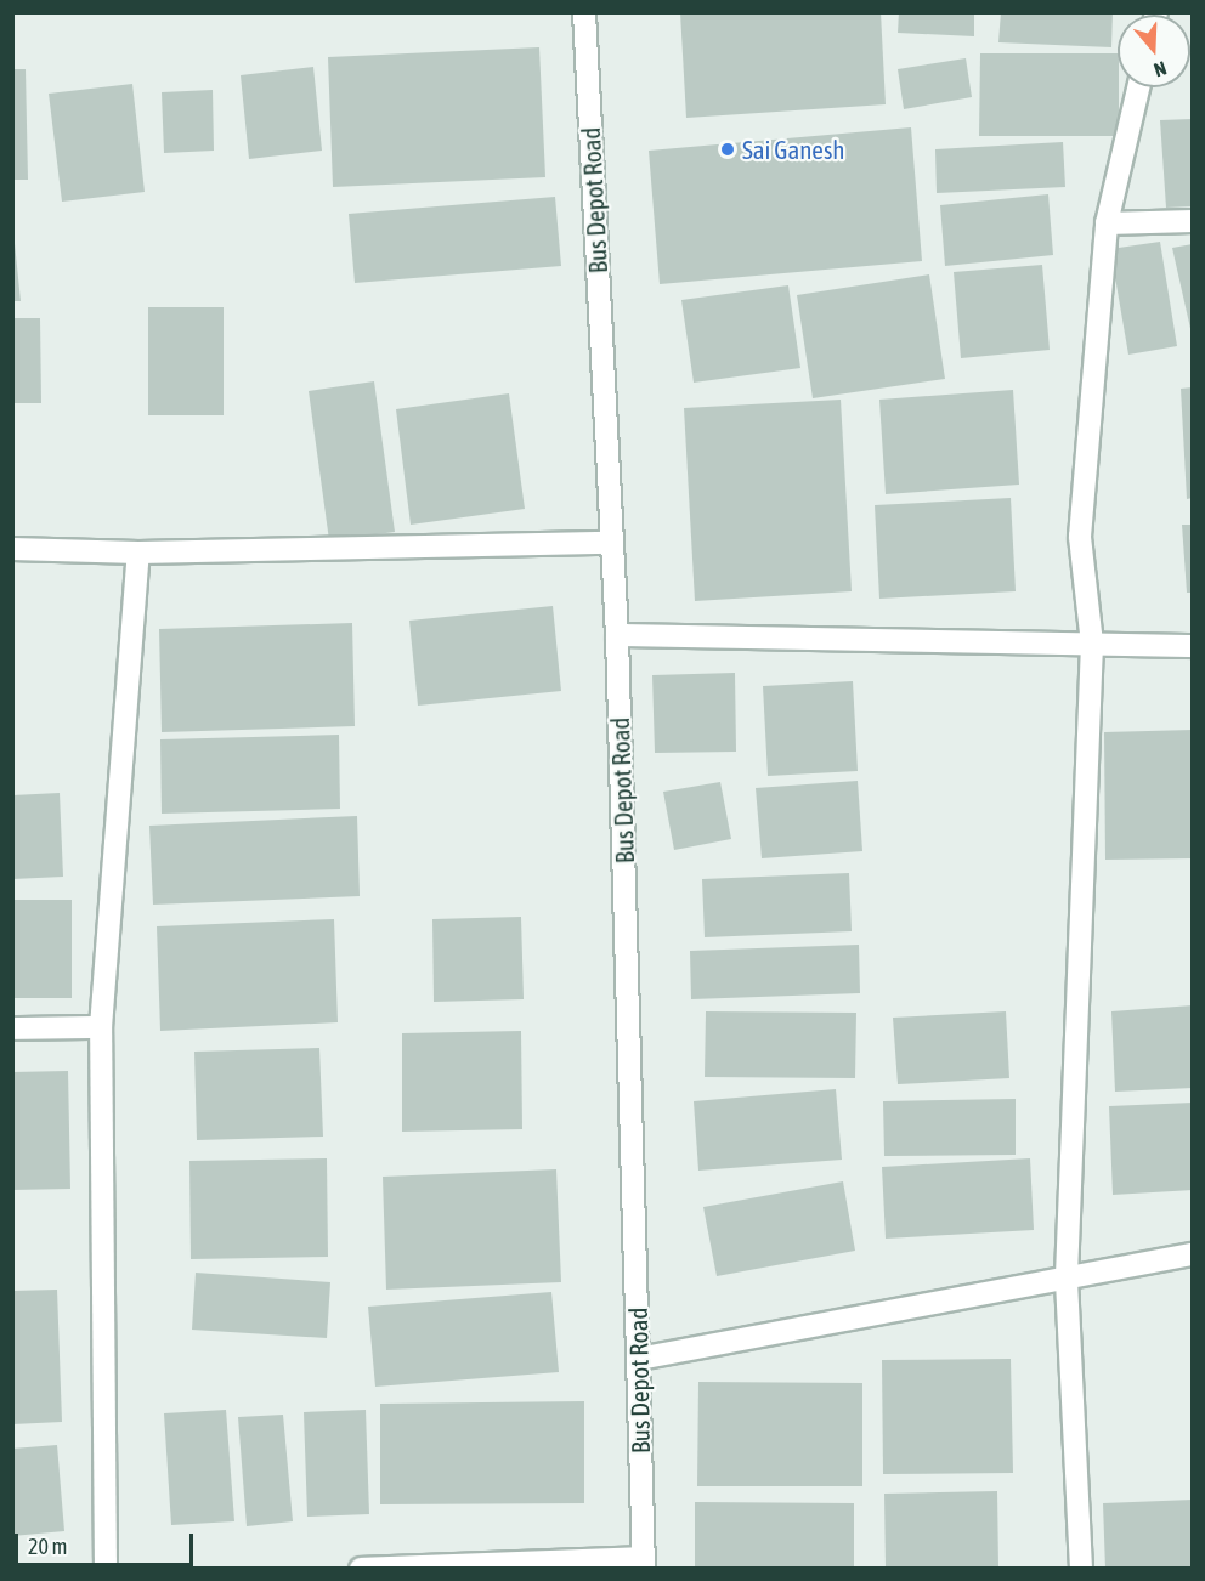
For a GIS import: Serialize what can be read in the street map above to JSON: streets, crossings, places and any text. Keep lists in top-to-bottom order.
{
  "streets": {
    "street": ["Bus Depot Road"]
  },
  "places": ["Sai Ganesh"],
  "scale_bar": "20 m",
  "north": "bottom"
}
